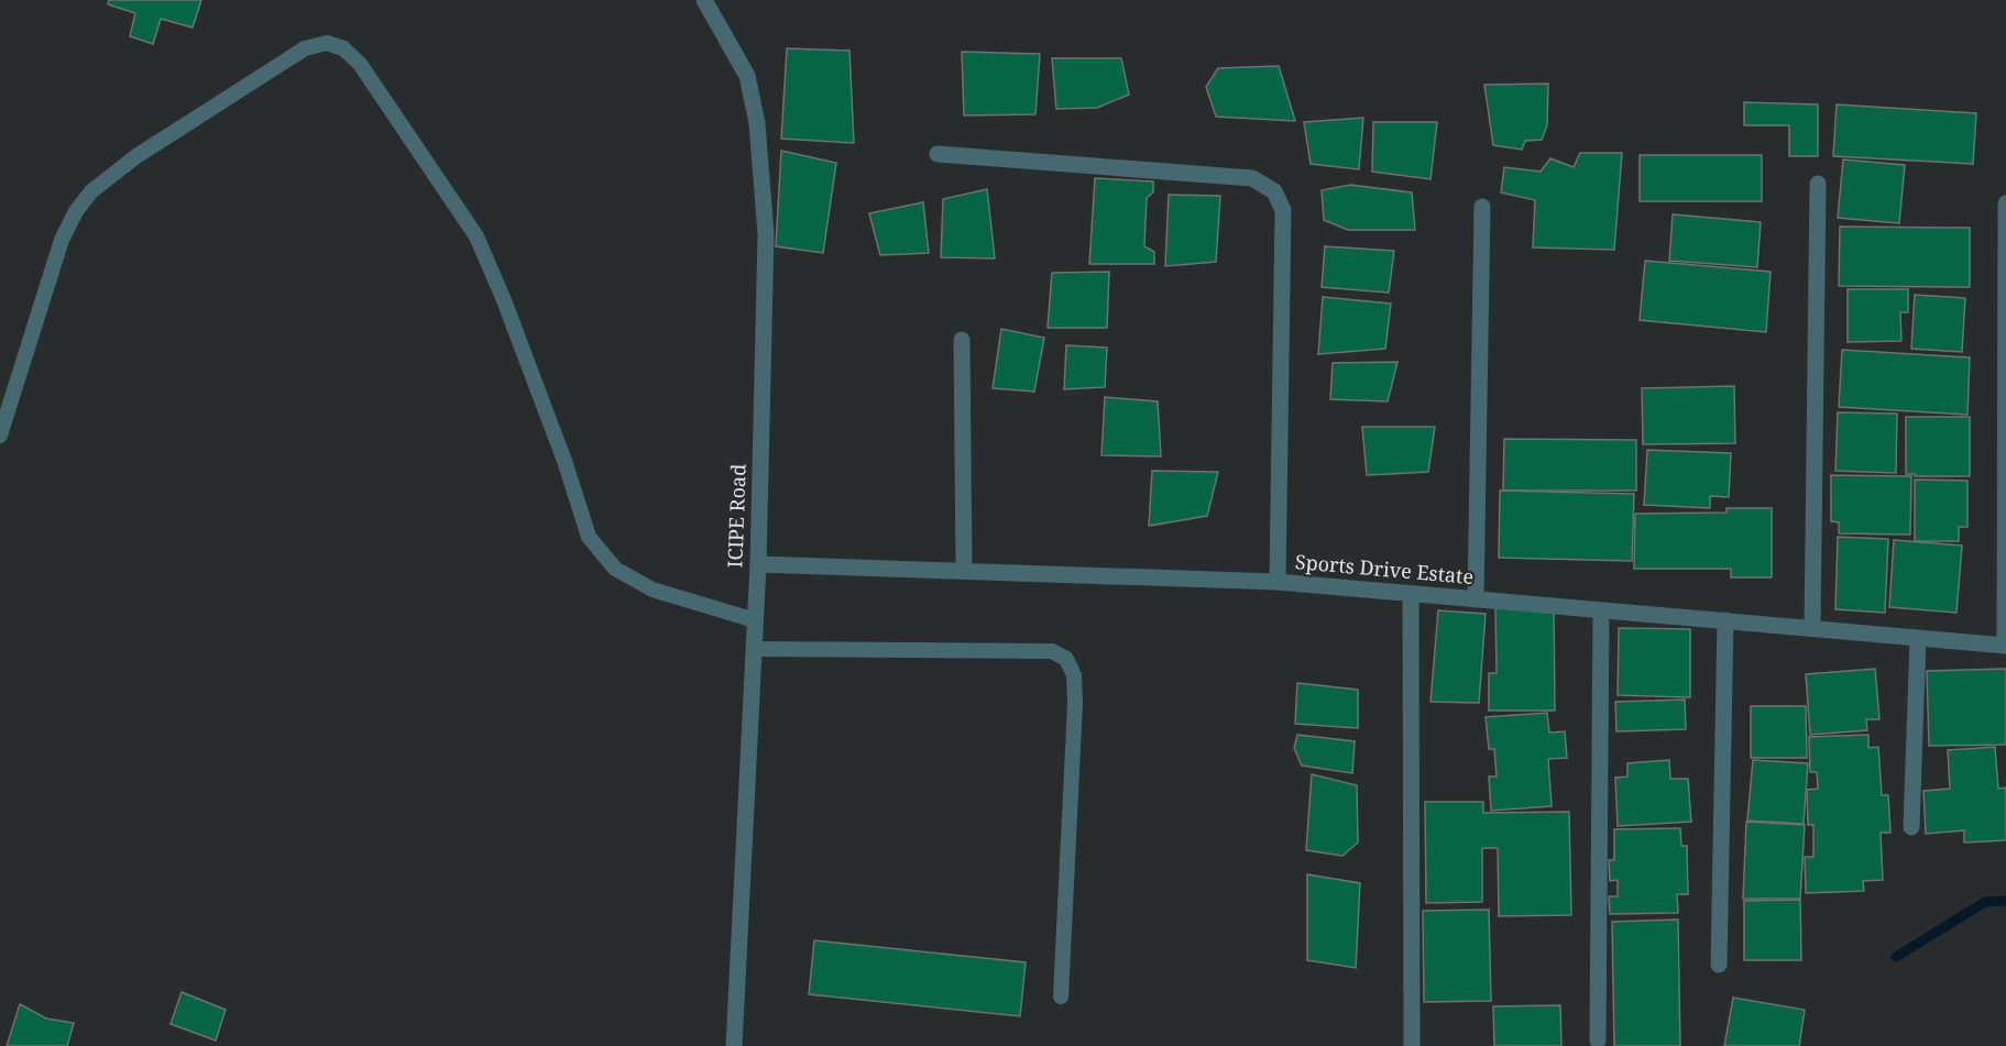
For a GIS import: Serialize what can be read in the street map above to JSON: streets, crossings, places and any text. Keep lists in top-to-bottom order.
{
  "streets": {
    "street": ["ICIPE Road", "Sports Drive Estate"]
  },
  "crossings": [
    ["ICIPE Road", "Sports Drive Estate"]
  ]
}
